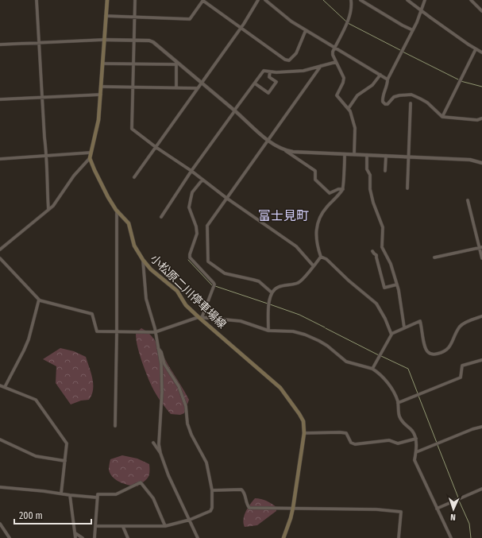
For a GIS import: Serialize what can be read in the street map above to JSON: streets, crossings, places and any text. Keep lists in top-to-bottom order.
{
  "streets": {
    "main road": ["小松原二川停車場線"]
  },
  "districts": ["富士見町"],
  "scale_bar": "200 m",
  "north": "bottom"
}
